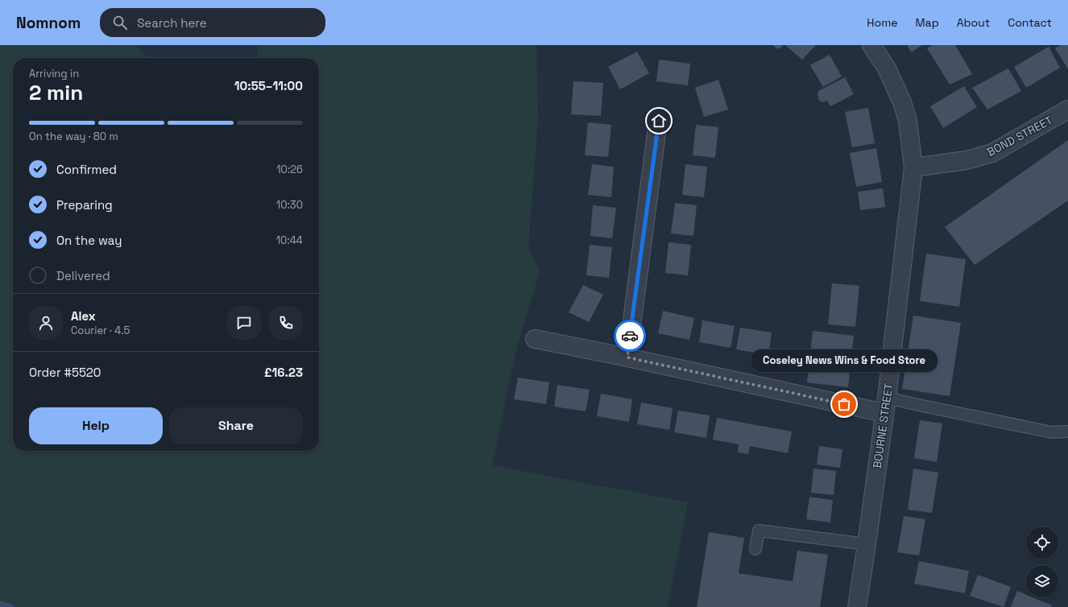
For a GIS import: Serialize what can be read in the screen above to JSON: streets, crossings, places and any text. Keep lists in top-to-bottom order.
{
  "streets": {
    "street": ["BOND STREET", "BOURNE STREET"]
  },
  "crossings": [
    ["BOND STREET", "BOURNE STREET"]
  ],
  "places": ["Coseley News Wins & Food Store"],
  "page": {
    "header": "Nomnom",
    "search": "Search here",
    "nav": [
      "Home",
      "Map",
      "About",
      "Contact"
    ],
    "heading": ["2 min", "Arriving in", "10:55–11:00"],
    "panel": [
      "Alex",
      "Courier · 4.5",
      "Order #5520",
      "£16.23"
    ],
    "bar": "On the way · 80 m",
    "list": [
      ["Confirmed", "10:26"],
      ["Preparing", "10:30"],
      ["On the way", "10:44"],
      "Delivered"
    ],
    "bubble": "Coseley News Wins & Food Store",
    "buttons": ["Help", "Share"]
  }
}
